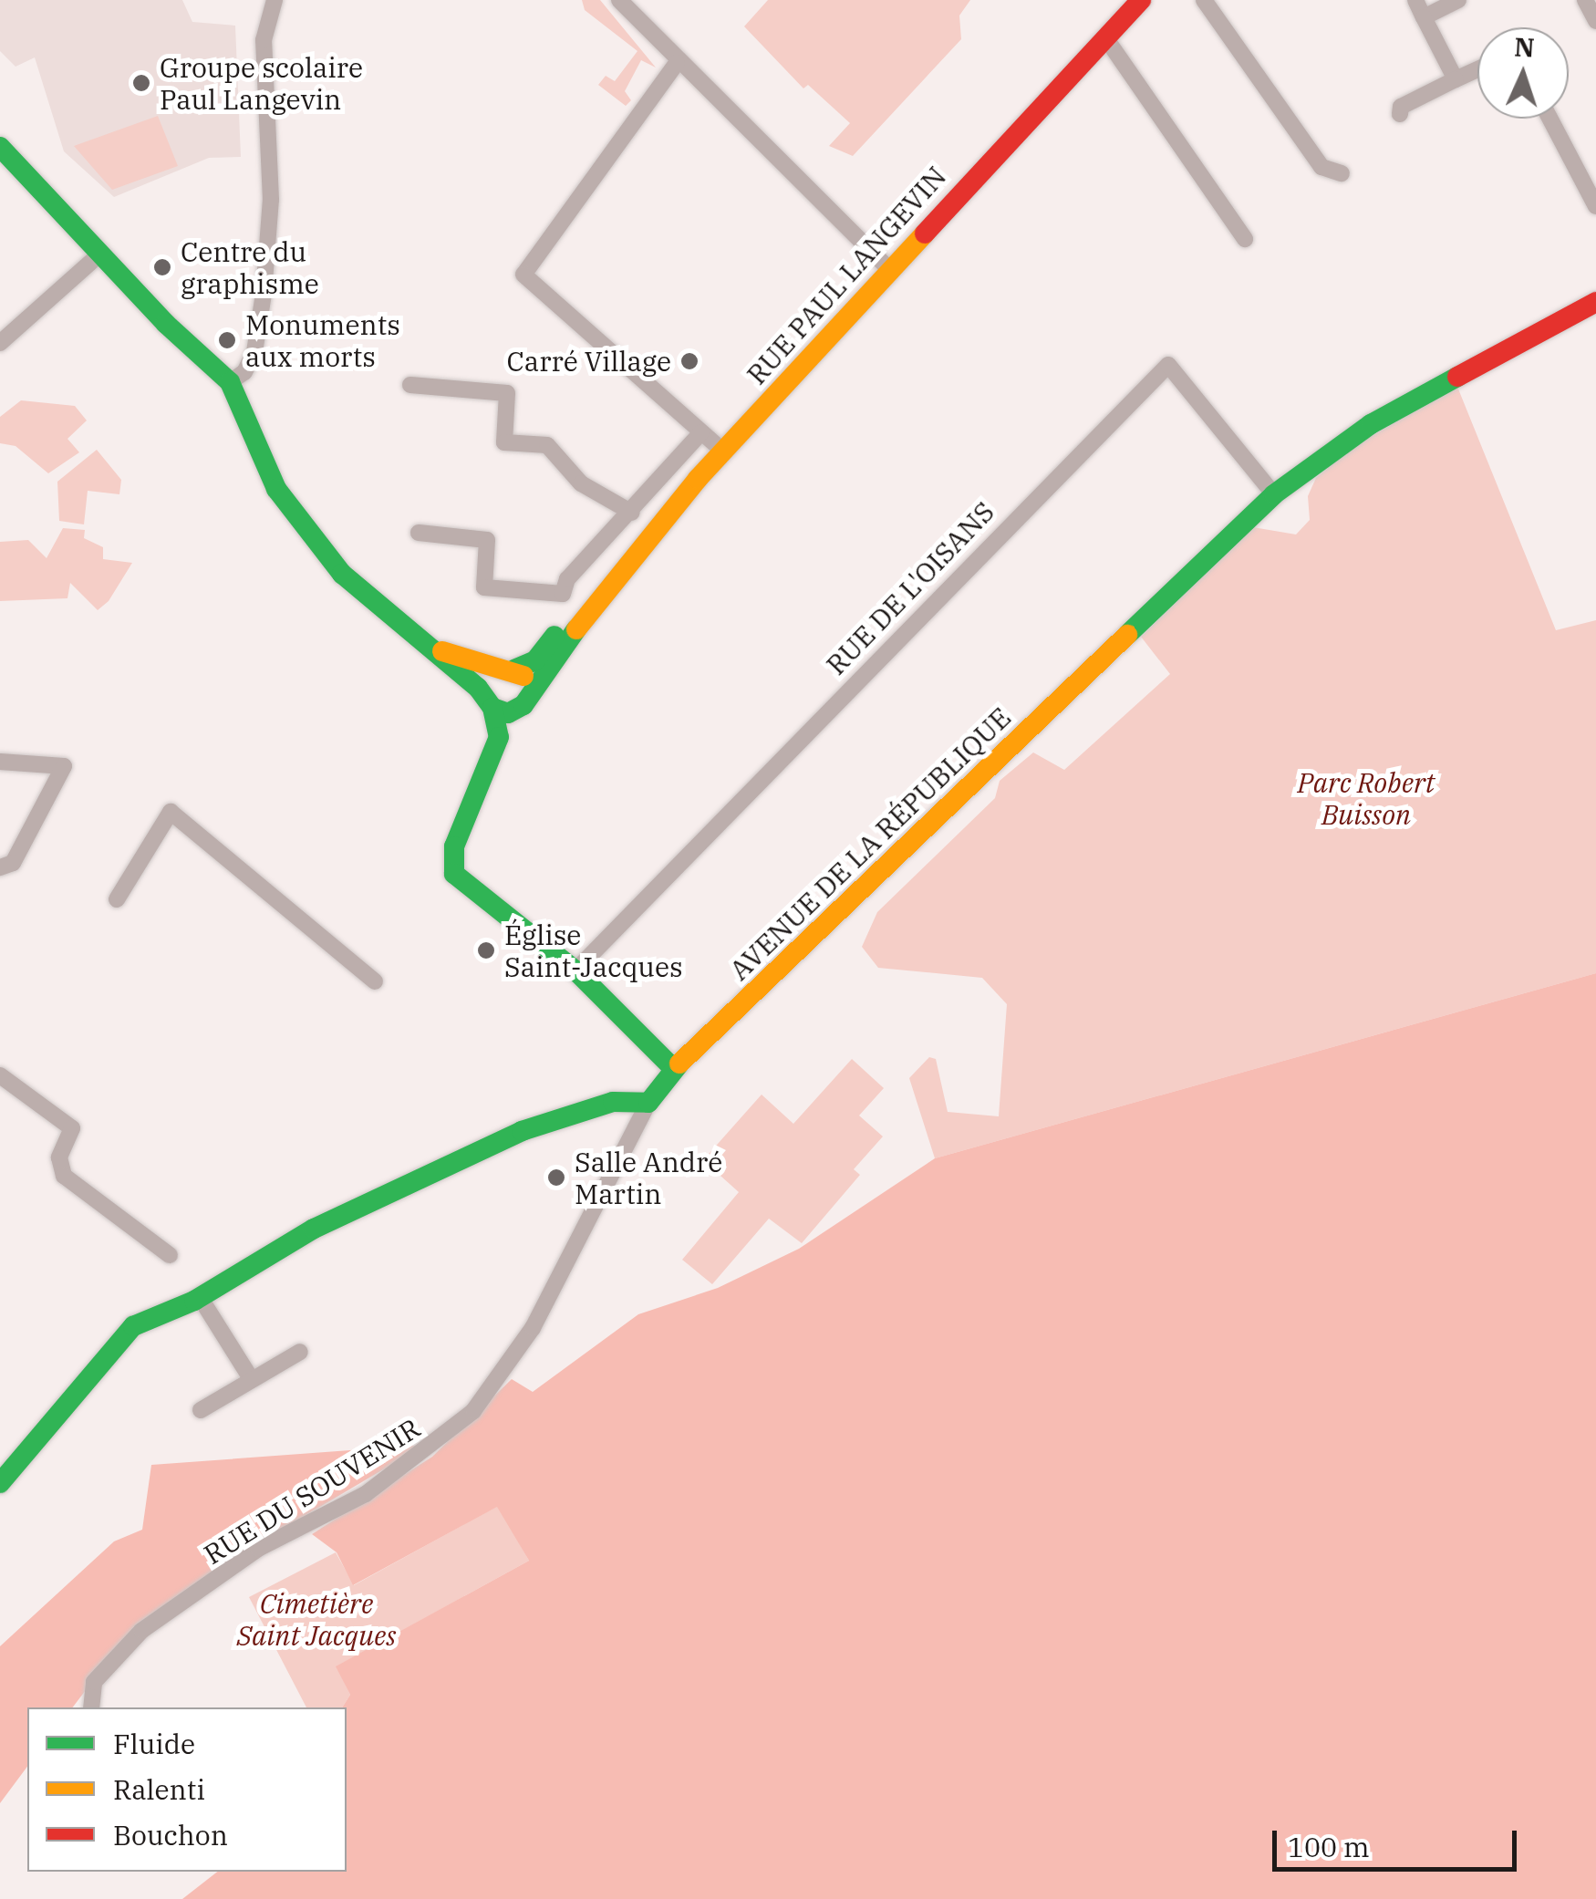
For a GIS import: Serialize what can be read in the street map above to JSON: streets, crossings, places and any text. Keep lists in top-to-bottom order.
{
  "streets": {
    "street": [
      "RUE PAUL LANGEVIN",
      "RUE DE L'OISANS",
      "AVENUE DE LA RÉPUBLIQUE",
      "RUE DU SOUVENIR"
    ]
  },
  "crossings": [
    ["RUE DE L'OISANS", "AVENUE DE LA RÉPUBLIQUE"],
    ["AVENUE DE LA RÉPUBLIQUE", "RUE DU SOUVENIR"]
  ],
  "parks": ["Parc Robert Buisson", "Cimetière Saint Jacques"],
  "places": [
    "Groupe scolaire Paul Langevin",
    "Centre du graphisme",
    "Monuments aux morts",
    "Carré Village",
    "Église Saint-Jacques",
    "Salle André Martin"
  ],
  "legend": ["Fluide", "Ralenti", "Bouchon"],
  "scale_bar": "100 m",
  "north": "top"
}
